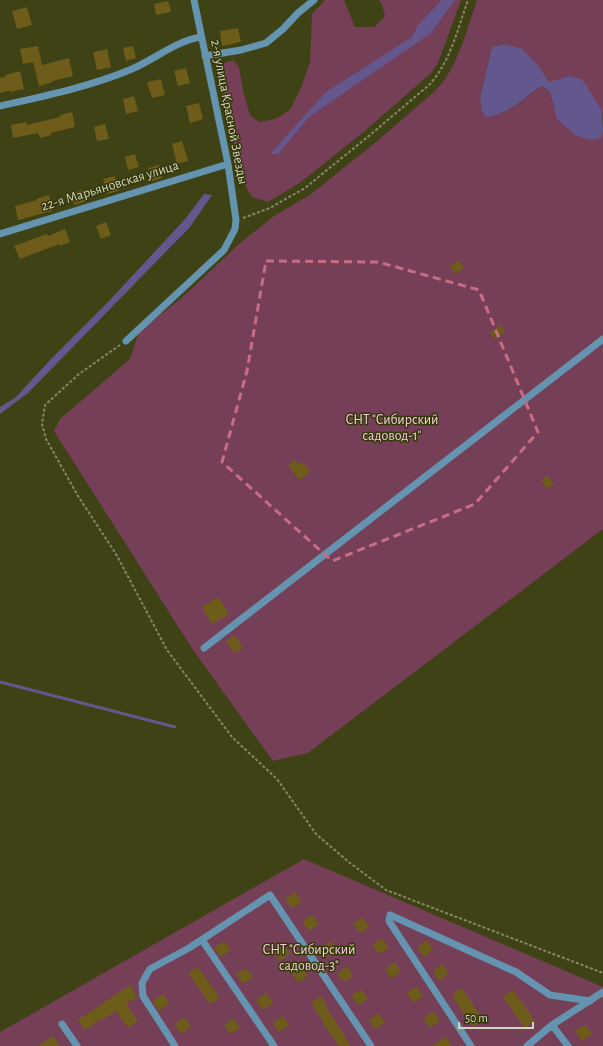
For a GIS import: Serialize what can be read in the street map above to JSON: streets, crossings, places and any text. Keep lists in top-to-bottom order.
{
  "streets": {
    "street": ["2-я улица Красной Звезды", "22-я Марьяновская улица"]
  },
  "crossings": [
    ["2-я улица Красной Звезды", "22-я Марьяновская улица"]
  ],
  "parks": ["СНТ \"Сибирский садовод-1\"", "СНТ \"Сибирский садовод-3\""],
  "scale_bar": "50 m"
}
